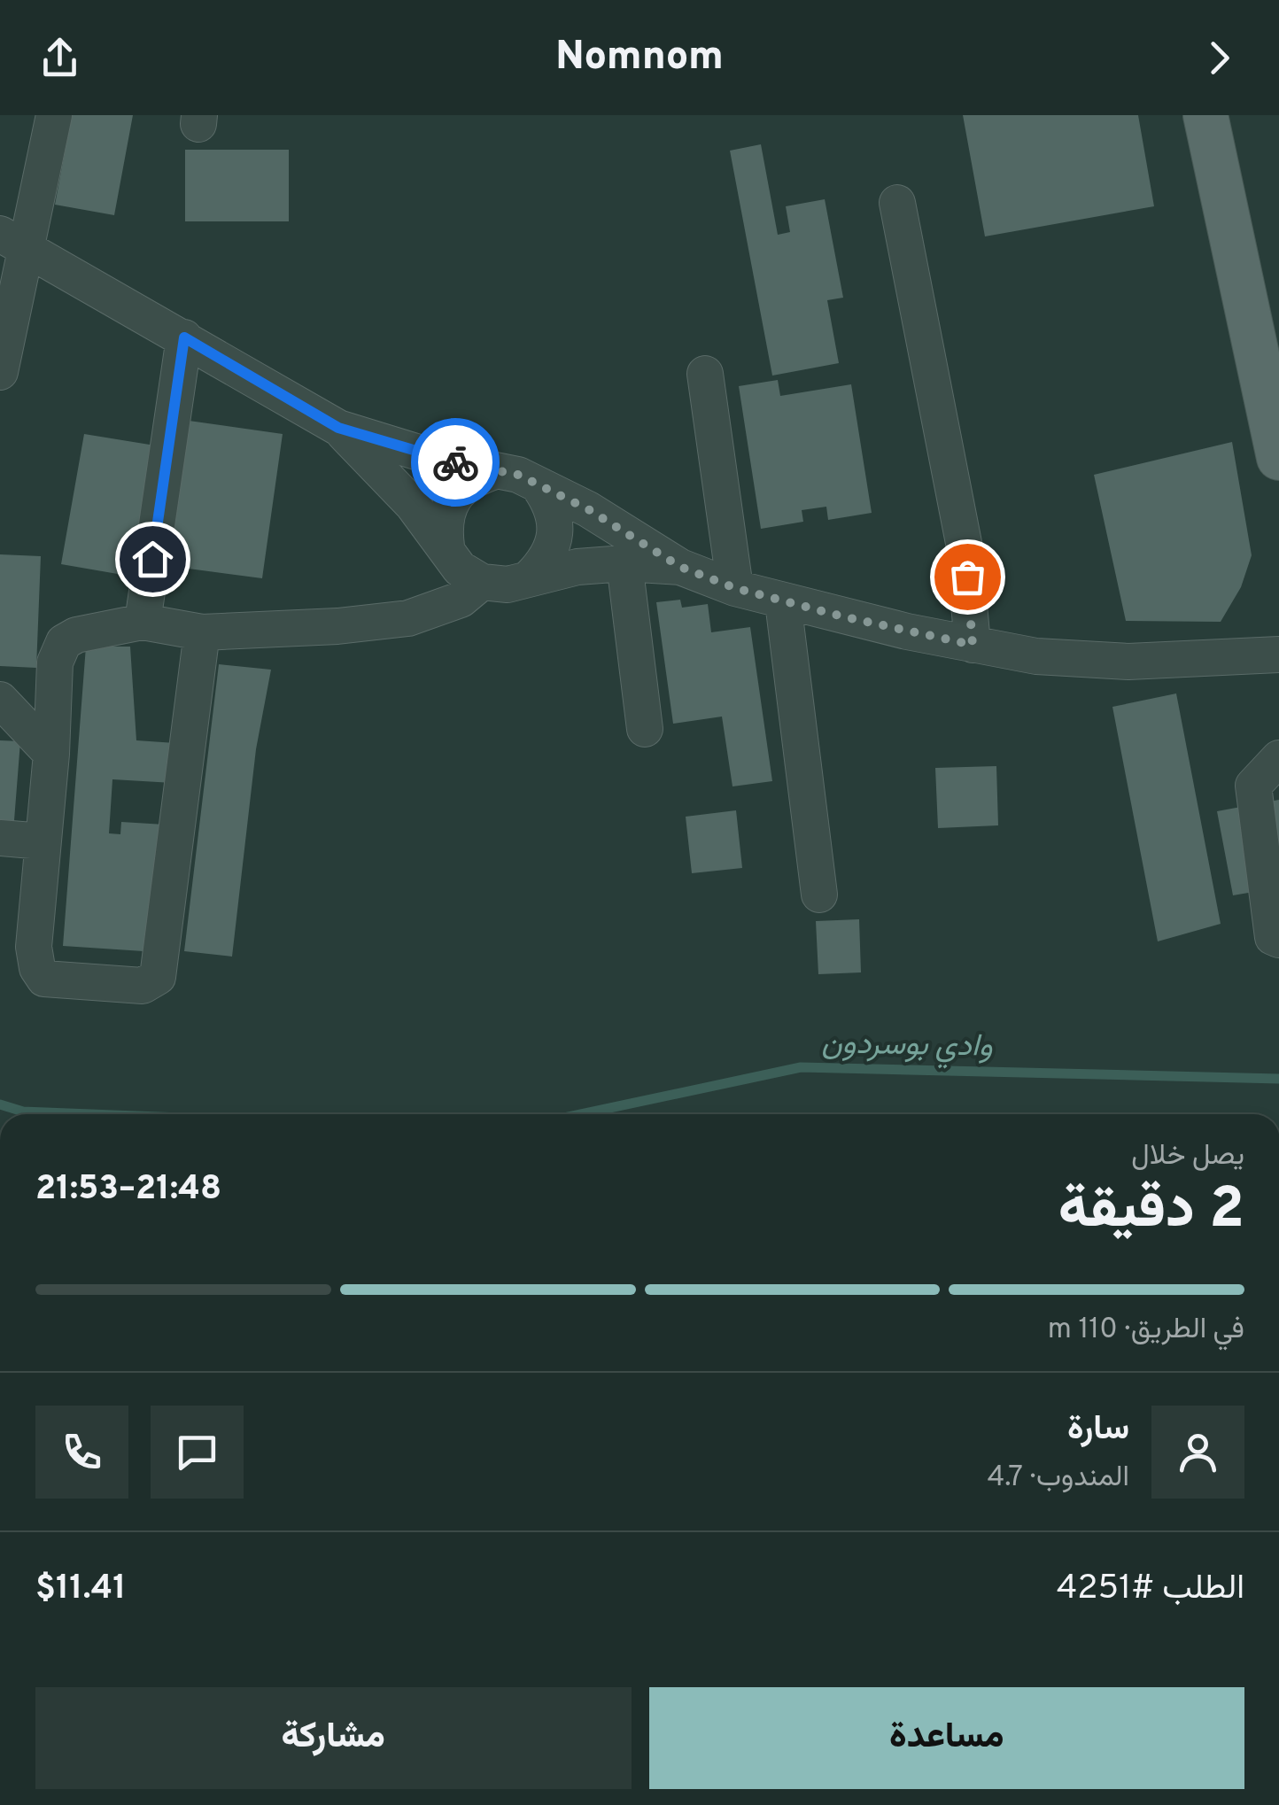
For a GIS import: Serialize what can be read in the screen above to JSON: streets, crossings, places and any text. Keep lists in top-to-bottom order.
{
  "water": ["وادي بوسردون"],
  "page": {
    "header": "Nomnom",
    "heading": ["2 دقيقة", "يصل خلال", "21:48–21:53"],
    "panel": [
      "سارة",
      "المندوب · 4.7",
      "الطلب #4251",
      "$11.41"
    ],
    "bar": "في الطريق · 110 m",
    "buttons": ["مساعدة", "مشاركة"]
  }
}
